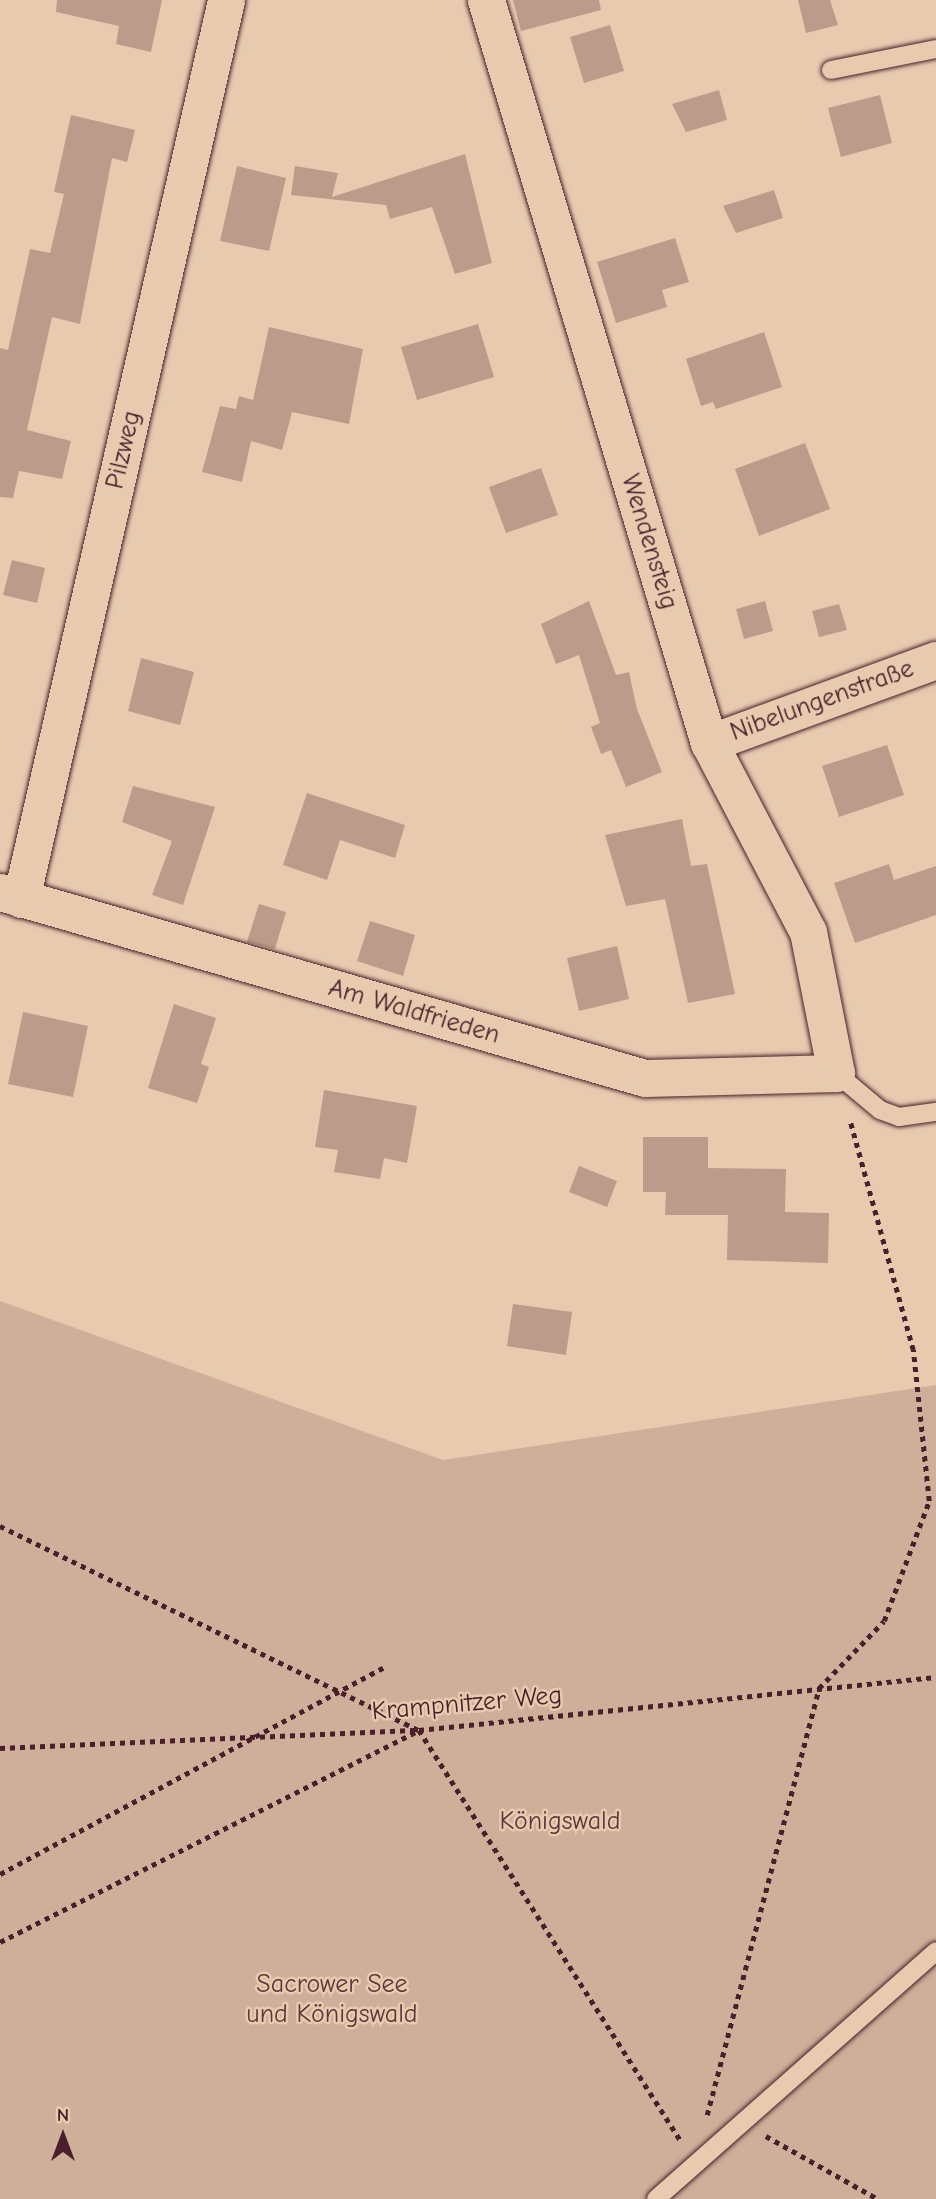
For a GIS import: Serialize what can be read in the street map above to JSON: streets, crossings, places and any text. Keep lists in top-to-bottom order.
{
  "streets": {
    "street": [
      "Pilzweg",
      "Wendensteig",
      "Nibelungenstraße",
      "Am Waldfrieden"
    ],
    "path": ["Krampnitzer Weg"]
  },
  "crossings": [
    ["Pilzweg", "Am Waldfrieden"],
    ["Wendensteig", "Nibelungenstraße"],
    ["Wendensteig", "Am Waldfrieden"]
  ],
  "parks": ["Königswald", "Sacrower See und Königswald"],
  "north": "top"
}
